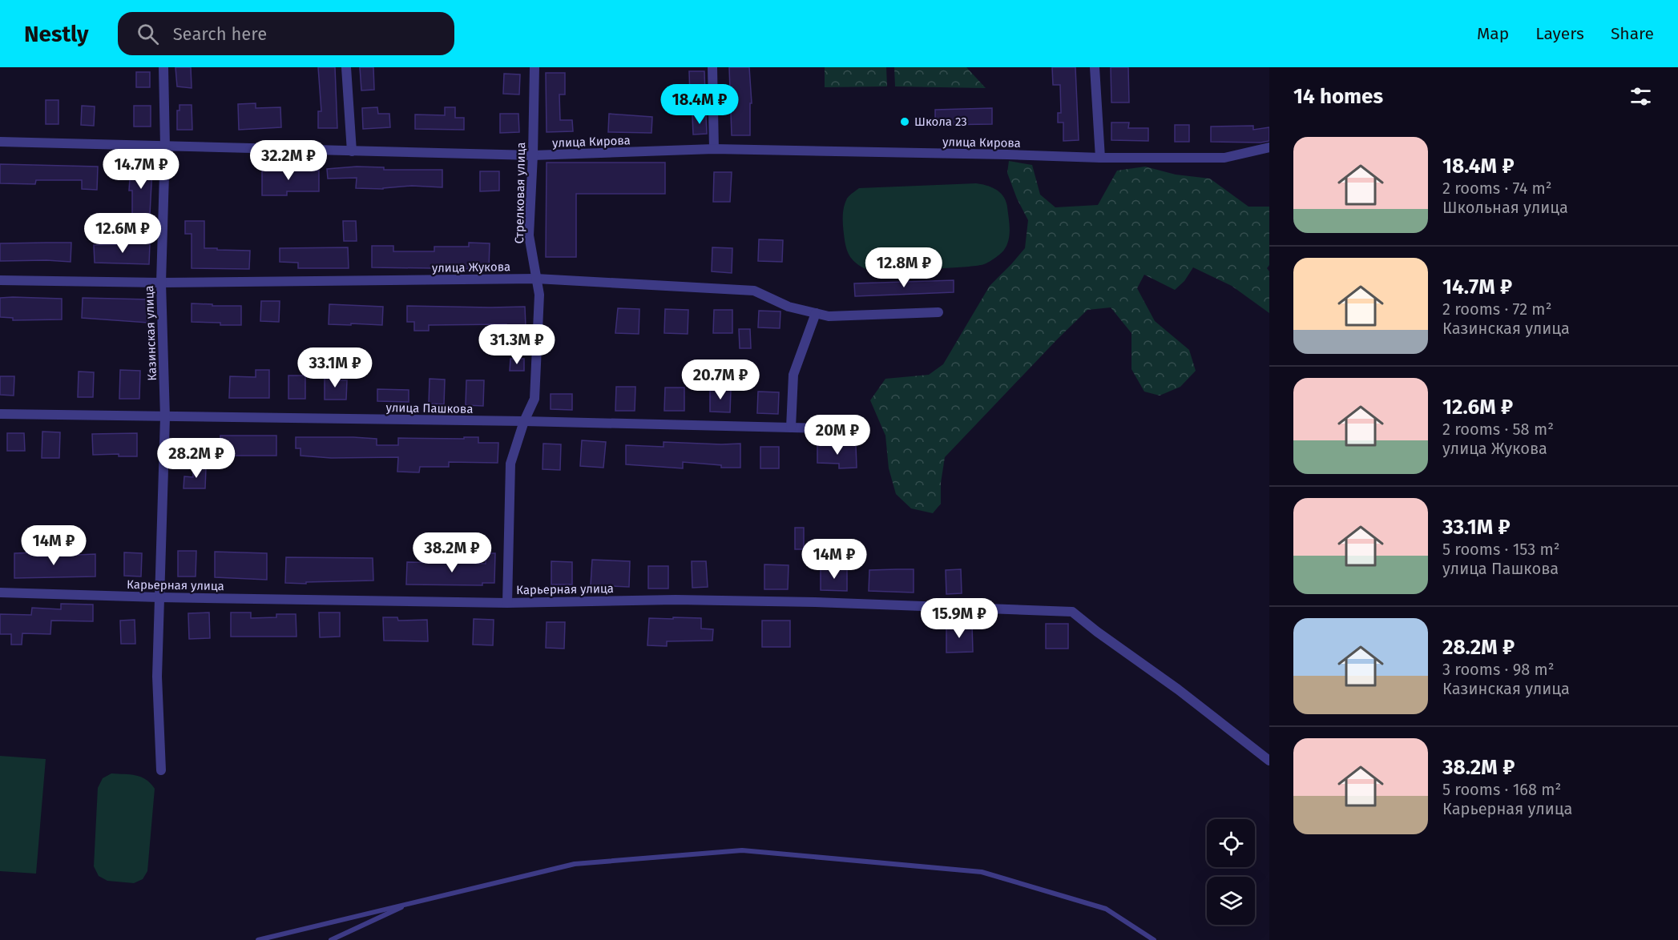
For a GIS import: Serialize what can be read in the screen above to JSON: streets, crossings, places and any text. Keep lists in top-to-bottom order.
{
  "streets": {
    "street": [
      "улица Кирова",
      "Стрелковая улица",
      "улица Жукова",
      "Казинская улица",
      "улица Пашкова",
      "Карьерная улица"
    ]
  },
  "crossings": [
    ["улица Кирова", "Стрелковая улица"],
    ["улица Кирова", "Казинская улица"],
    ["Стрелковая улица", "улица Жукова"],
    ["Стрелковая улица", "улица Пашкова"],
    ["Стрелковая улица", "Карьерная улица"],
    ["улица Жукова", "Казинская улица"],
    ["Казинская улица", "улица Пашкова"],
    ["Казинская улица", "Карьерная улица"]
  ],
  "places": ["Школа 23"],
  "page": {
    "header": "Nestly",
    "search": "Search here",
    "nav": ["Map", "Layers", "Share"],
    "heading": "14 homes",
    "price": [
      "18.4M ₽",
      "32.2M ₽",
      "14.7M ₽",
      "12.6M ₽",
      "12.8M ₽",
      "31.3M ₽",
      "33.1M ₽",
      "20.7M ₽",
      "20M ₽",
      "28.2M ₽",
      "14M ₽",
      "38.2M ₽",
      "14M ₽",
      "15.9M ₽"
    ],
    "list": [
      {
        "name": "18.4M ₽",
        "note": "2 rooms · 74 m² · Школьная улица"
      },
      {
        "name": "14.7M ₽",
        "note": "2 rooms · 72 m² · Казинская улица"
      },
      {
        "name": "12.6M ₽",
        "note": "2 rooms · 58 m² · улица Жукова"
      },
      {
        "name": "33.1M ₽",
        "note": "5 rooms · 153 m² · улица Пашкова"
      },
      {
        "name": "28.2M ₽",
        "note": "3 rooms · 98 m² · Казинская улица"
      },
      {
        "name": "38.2M ₽",
        "note": "5 rooms · 168 m² · Карьерная улица"
      }
    ]
  }
}
